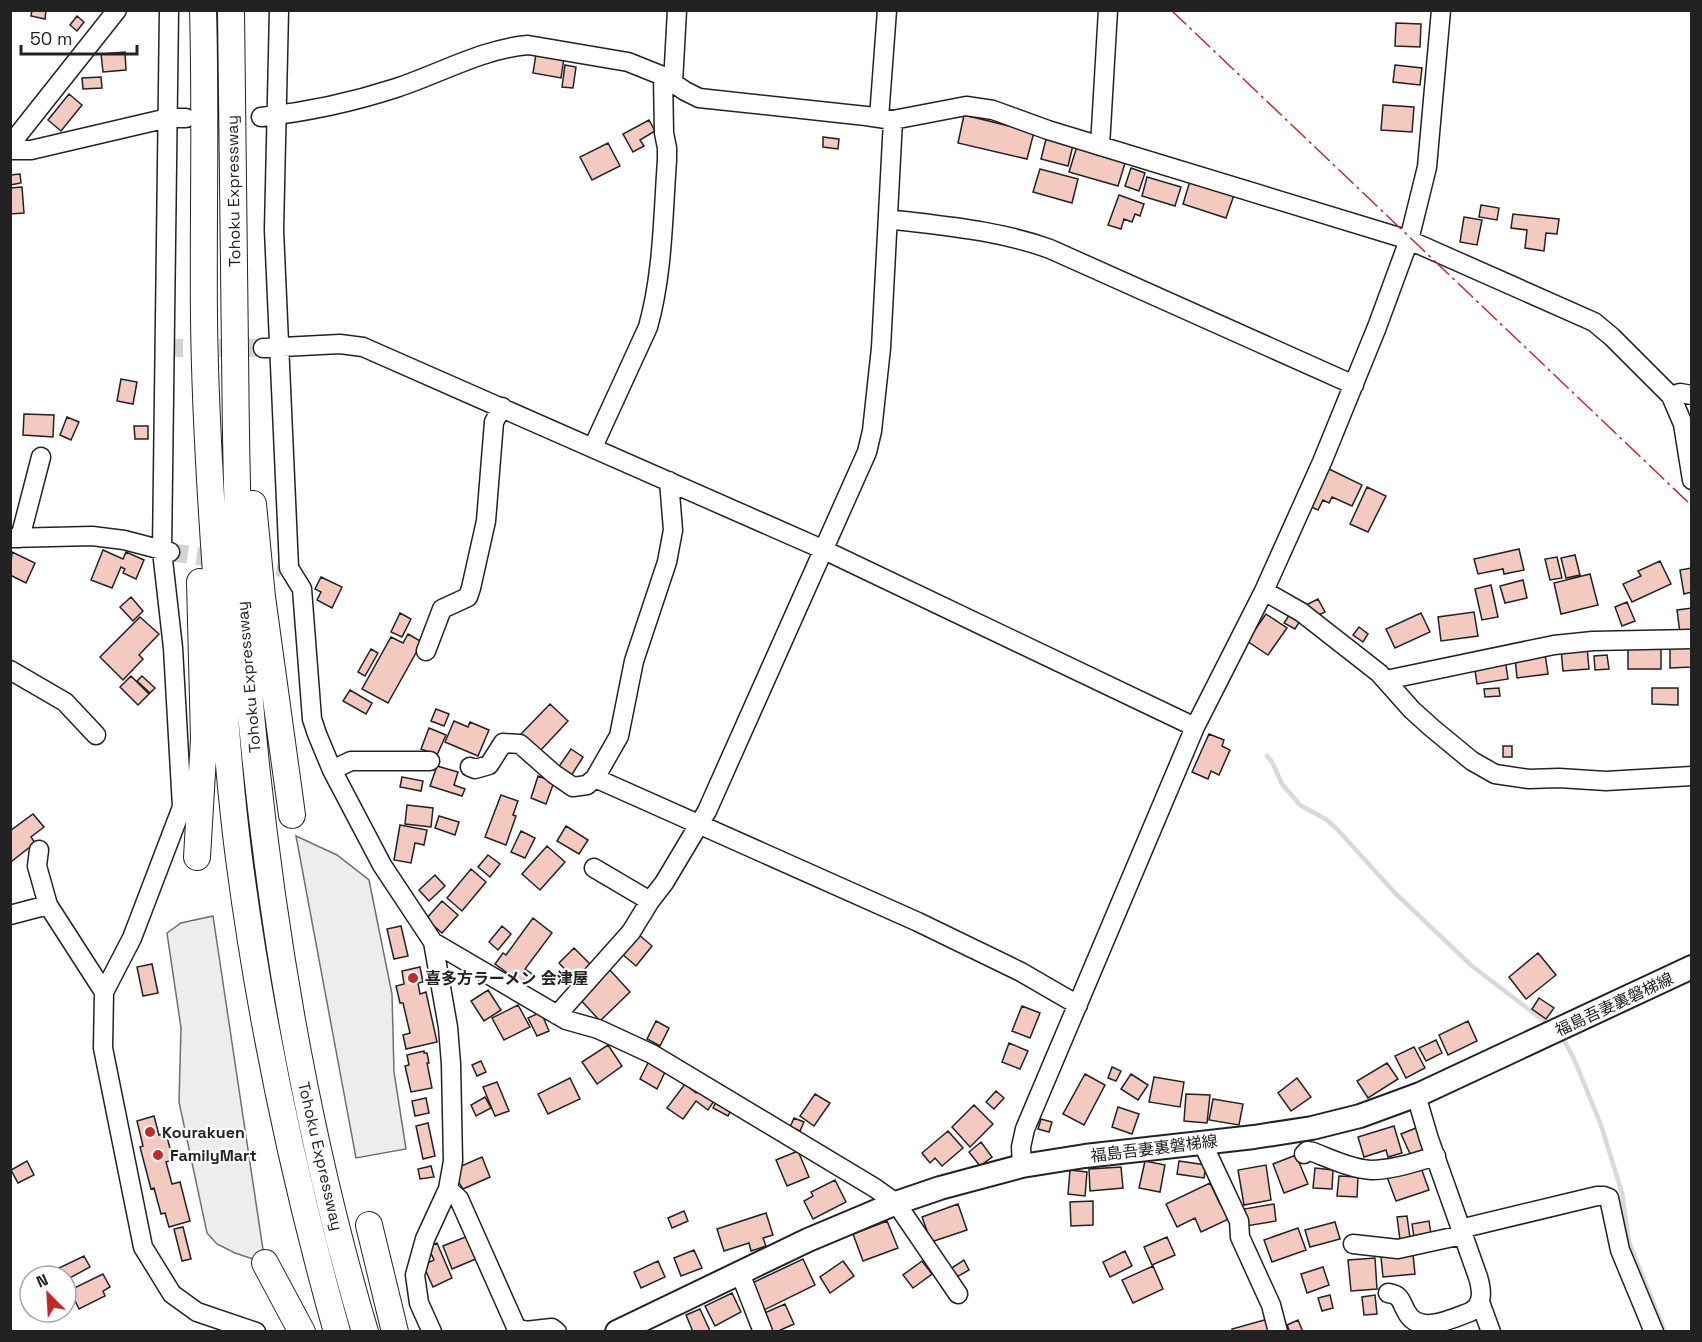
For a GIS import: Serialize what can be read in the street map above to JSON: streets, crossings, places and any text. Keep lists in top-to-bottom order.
{
  "streets": {
    "highway": ["Tohoku Expressway"],
    "main road": ["福島吾妻裏磐梯線"]
  },
  "places": ["喜多方ラーメン 会津屋", "Kourakuen", "FamilyMart"],
  "scale_bar": "50 m",
  "north": "top left"
}
